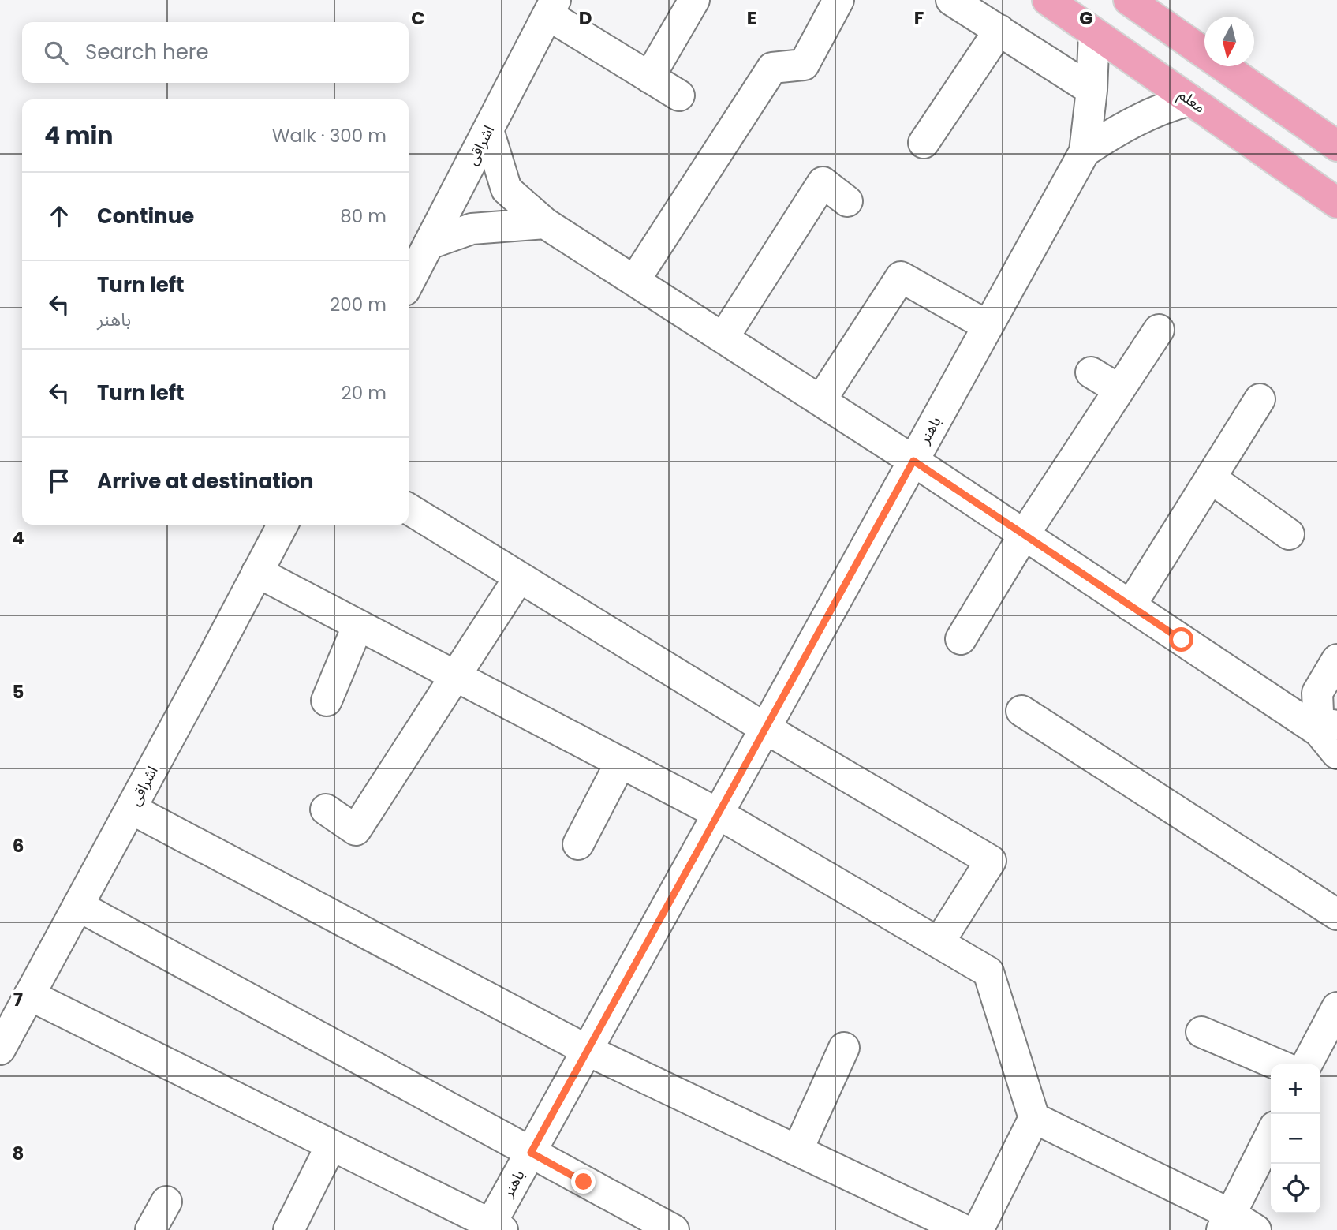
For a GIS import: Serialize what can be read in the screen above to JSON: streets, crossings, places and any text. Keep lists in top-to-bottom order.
{
  "streets": {
    "main road": ["معلم"],
    "street": ["اشراقی", "باهنر"]
  },
  "north": "bottom",
  "page": {
    "search": "Search here",
    "heading": ["4 min", "Walk · 300 m"],
    "list": [
      ["Continue", "80 m"],
      ["Turn left", "باهنر", "200 m"],
      ["Turn left", "20 m"],
      "Arrive at destination"
    ],
    "map_buttons": ["+", "−"]
  },
  "grid": {
    "columns": [
      "C",
      "D",
      "E",
      "F",
      "G"
    ],
    "rows": [
      "4",
      "5",
      "6",
      "7",
      "8"
    ]
  }
}
